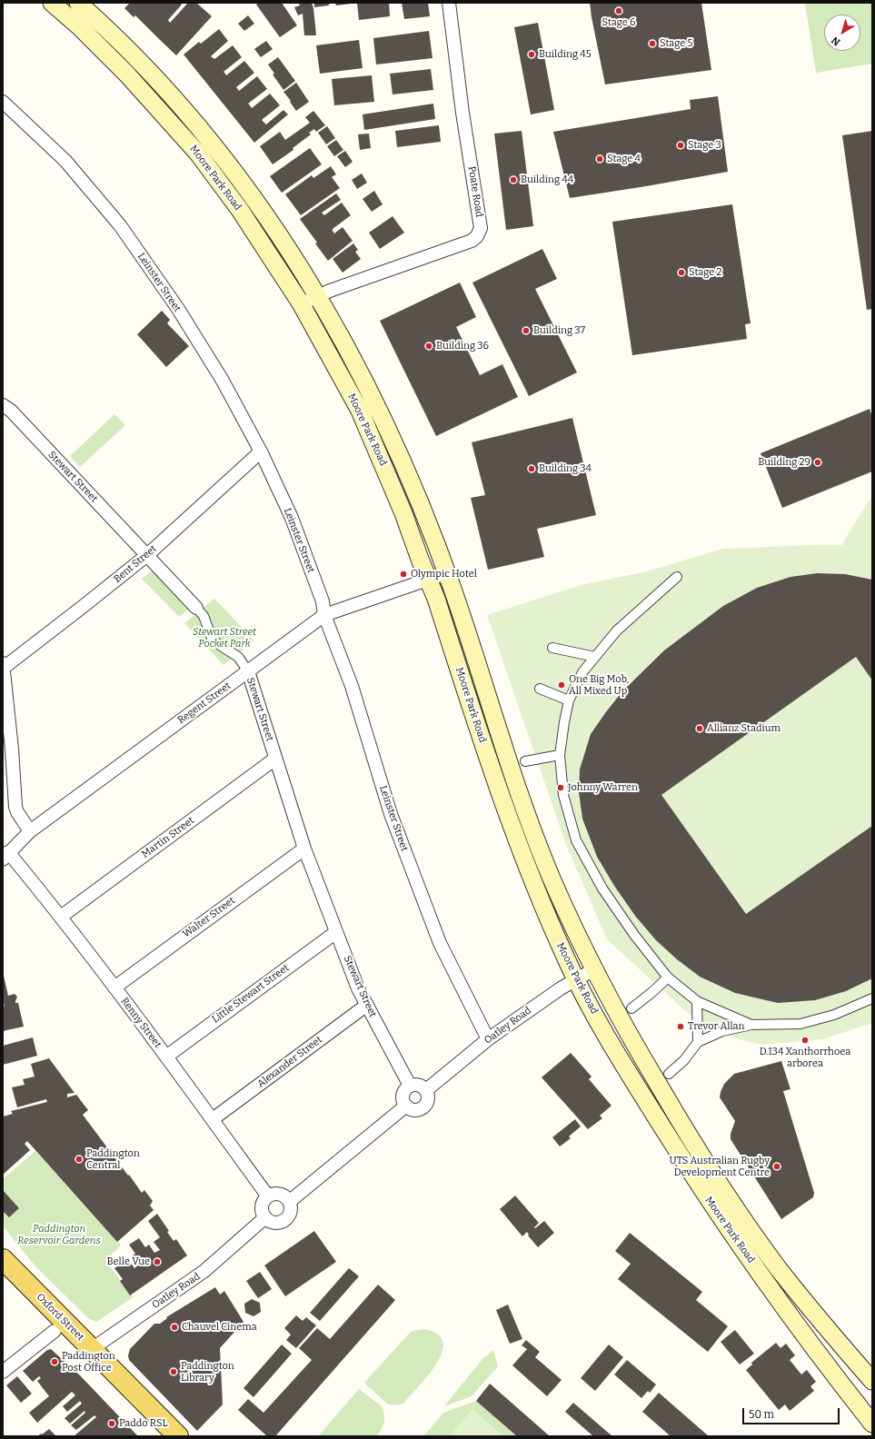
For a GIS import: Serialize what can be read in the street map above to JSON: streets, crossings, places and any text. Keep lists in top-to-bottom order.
{
  "streets": {
    "main road": ["Moore Park Road", "Oxford Street"],
    "street": [
      "Poate Road",
      "Leinster Street",
      "Stewart Street",
      "Bent Street",
      "Regent Street",
      "Martin Street",
      "Walter Street",
      "Little Stewart Street",
      "Renny Street",
      "Oatley Road",
      "Alexander Street"
    ]
  },
  "crossings": [
    ["Moore Park Road", "Poate Road"],
    ["Moore Park Road", "Regent Street"],
    ["Moore Park Road", "Oatley Road"],
    ["Leinster Street", "Bent Street"],
    ["Leinster Street", "Regent Street"],
    ["Leinster Street", "Oatley Road"],
    ["Stewart Street", "Bent Street"],
    ["Stewart Street", "Regent Street"],
    ["Stewart Street", "Martin Street"],
    ["Stewart Street", "Walter Street"],
    ["Stewart Street", "Little Stewart Street"],
    ["Stewart Street", "Oatley Road"],
    ["Stewart Street", "Alexander Street"],
    ["Regent Street", "Renny Street"],
    ["Martin Street", "Renny Street"],
    ["Walter Street", "Renny Street"],
    ["Little Stewart Street", "Renny Street"],
    ["Renny Street", "Oatley Road"],
    ["Renny Street", "Alexander Street"],
    ["Oatley Road", "Oxford Street"]
  ],
  "parks": ["Stewart Street Pocket Park", "Paddington Reservoir Gardens"],
  "places": [
    "Stage 6",
    "Stage 5",
    "Building 45",
    "Stage 3",
    "Stage 4",
    "Building 44",
    "Stage 2",
    "Building 37",
    "Building 36",
    "Building 29",
    "Building 34",
    "Olympic Hotel",
    "One Big Mob, All Mixed Up",
    "Allianz Stadium",
    "Johnny Warren",
    "Trevor Allan",
    "D.134 Xanthorrhoea arborea",
    "Paddington Central",
    "UTS Australian Rugby Development Centre",
    "Belle Vue",
    "Chauvel Cinema",
    "Paddington Post Office",
    "Paddington Library",
    "Paddo RSL"
  ],
  "scale_bar": "50 m",
  "north": "bottom left"
}
